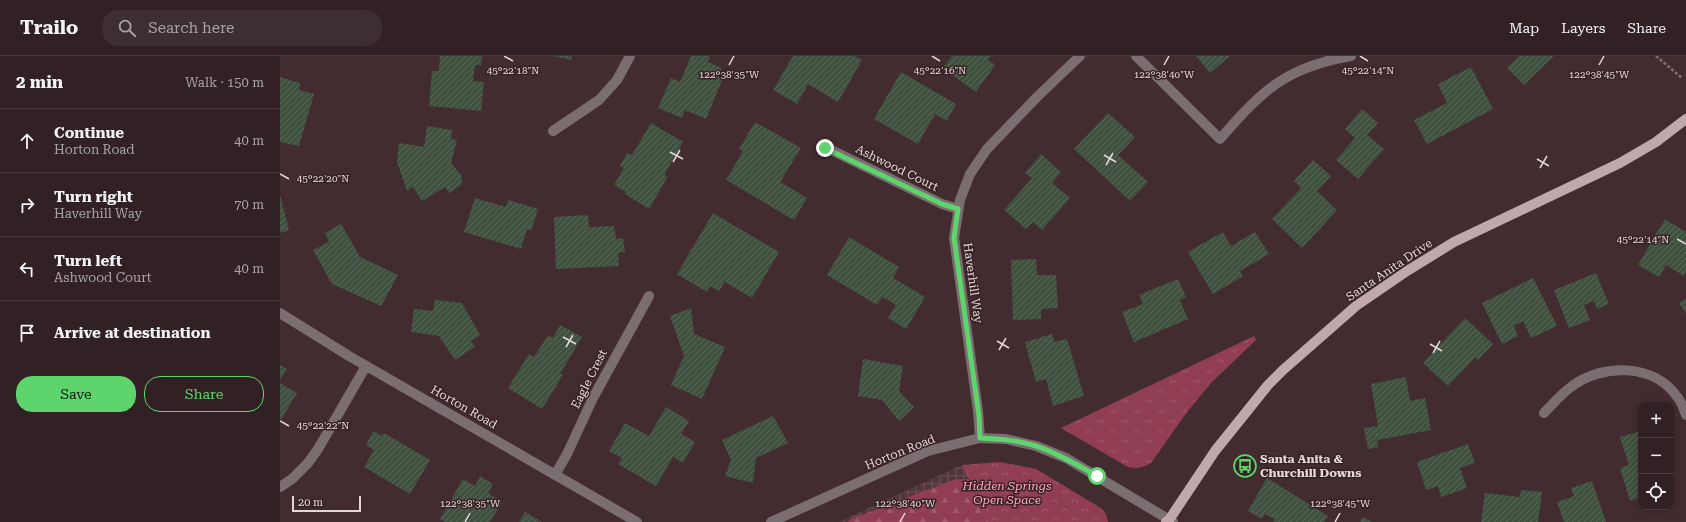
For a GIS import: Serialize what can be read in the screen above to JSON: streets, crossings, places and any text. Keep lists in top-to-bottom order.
{
  "streets": {
    "main road": ["Santa Anita Drive"],
    "street": [
      "Ashwood Court",
      "Haverhill Way",
      "Eagle Crest",
      "Horton Road"
    ]
  },
  "crossings": [
    ["Ashwood Court", "Haverhill Way"],
    ["Santa Anita Drive", "Horton Road"],
    ["Haverhill Way", "Horton Road"],
    ["Eagle Crest", "Horton Road"]
  ],
  "parks": ["Hidden Springs Open Space"],
  "places": {
    "bus stop": ["Santa Anita & Churchill Downs"]
  },
  "scale_bar": "20 m",
  "page": {
    "header": "Trailo",
    "search": "Search here",
    "nav": ["Map", "Layers", "Share"],
    "heading": ["2 min", "Walk · 150 m"],
    "list": [
      ["Continue", "Horton Road", "40 m"],
      ["Turn right", "Haverhill Way", "70 m"],
      ["Turn left", "Ashwood Court", "40 m"],
      "Arrive at destination"
    ],
    "buttons": ["Save", "Share"],
    "map_buttons": ["+", "−"],
    "scale": "20 m"
  },
  "coordinates": [
    "45°22'18\"N",
    "45°22'16\"N",
    "45°22'14\"N",
    "122°38'45\"W",
    "122°38'35\"W",
    "122°38'40\"W",
    "45°22'20\"N",
    "45°22'22\"N"
  ]
}
